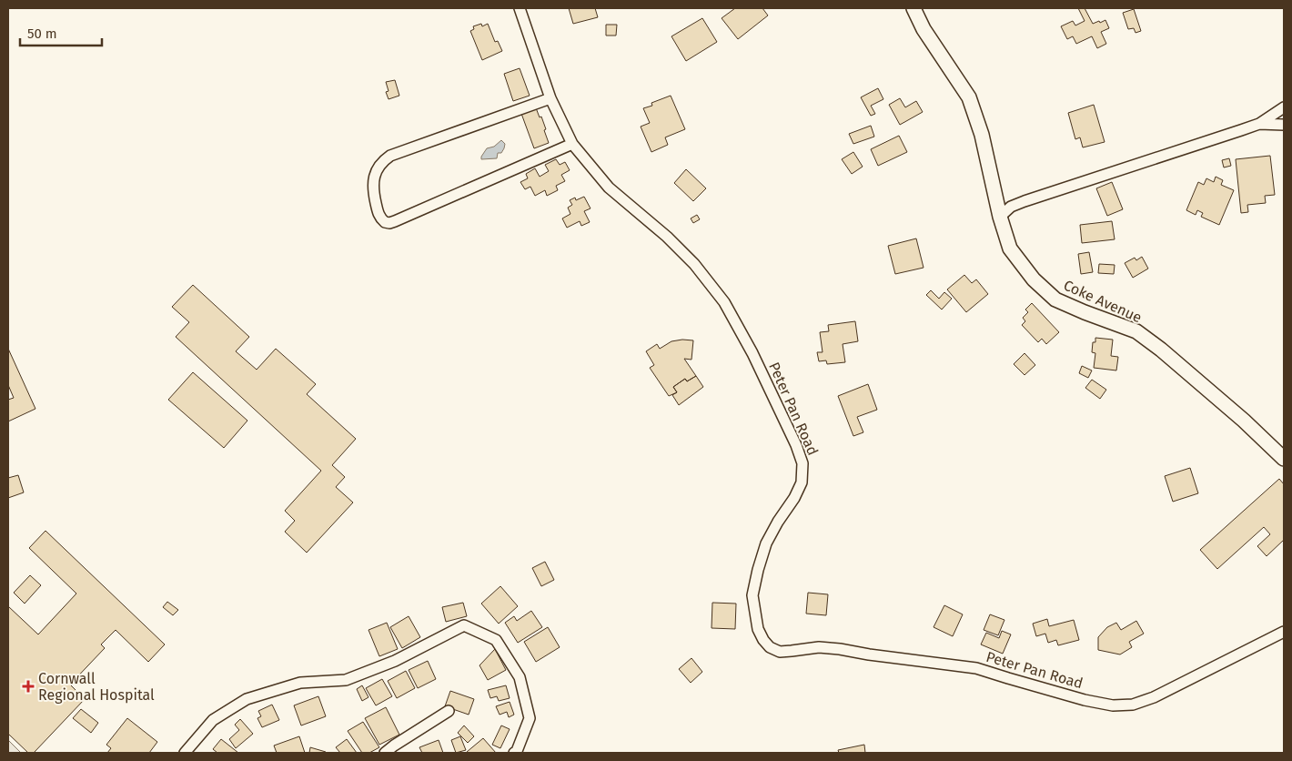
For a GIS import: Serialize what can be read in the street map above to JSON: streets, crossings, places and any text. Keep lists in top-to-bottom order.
{
  "streets": {
    "street": ["Coke Avenue", "Peter Pan Road"]
  },
  "places": {
    "health": ["Cornwall Regional Hospital"]
  },
  "scale_bar": "50 m"
}
